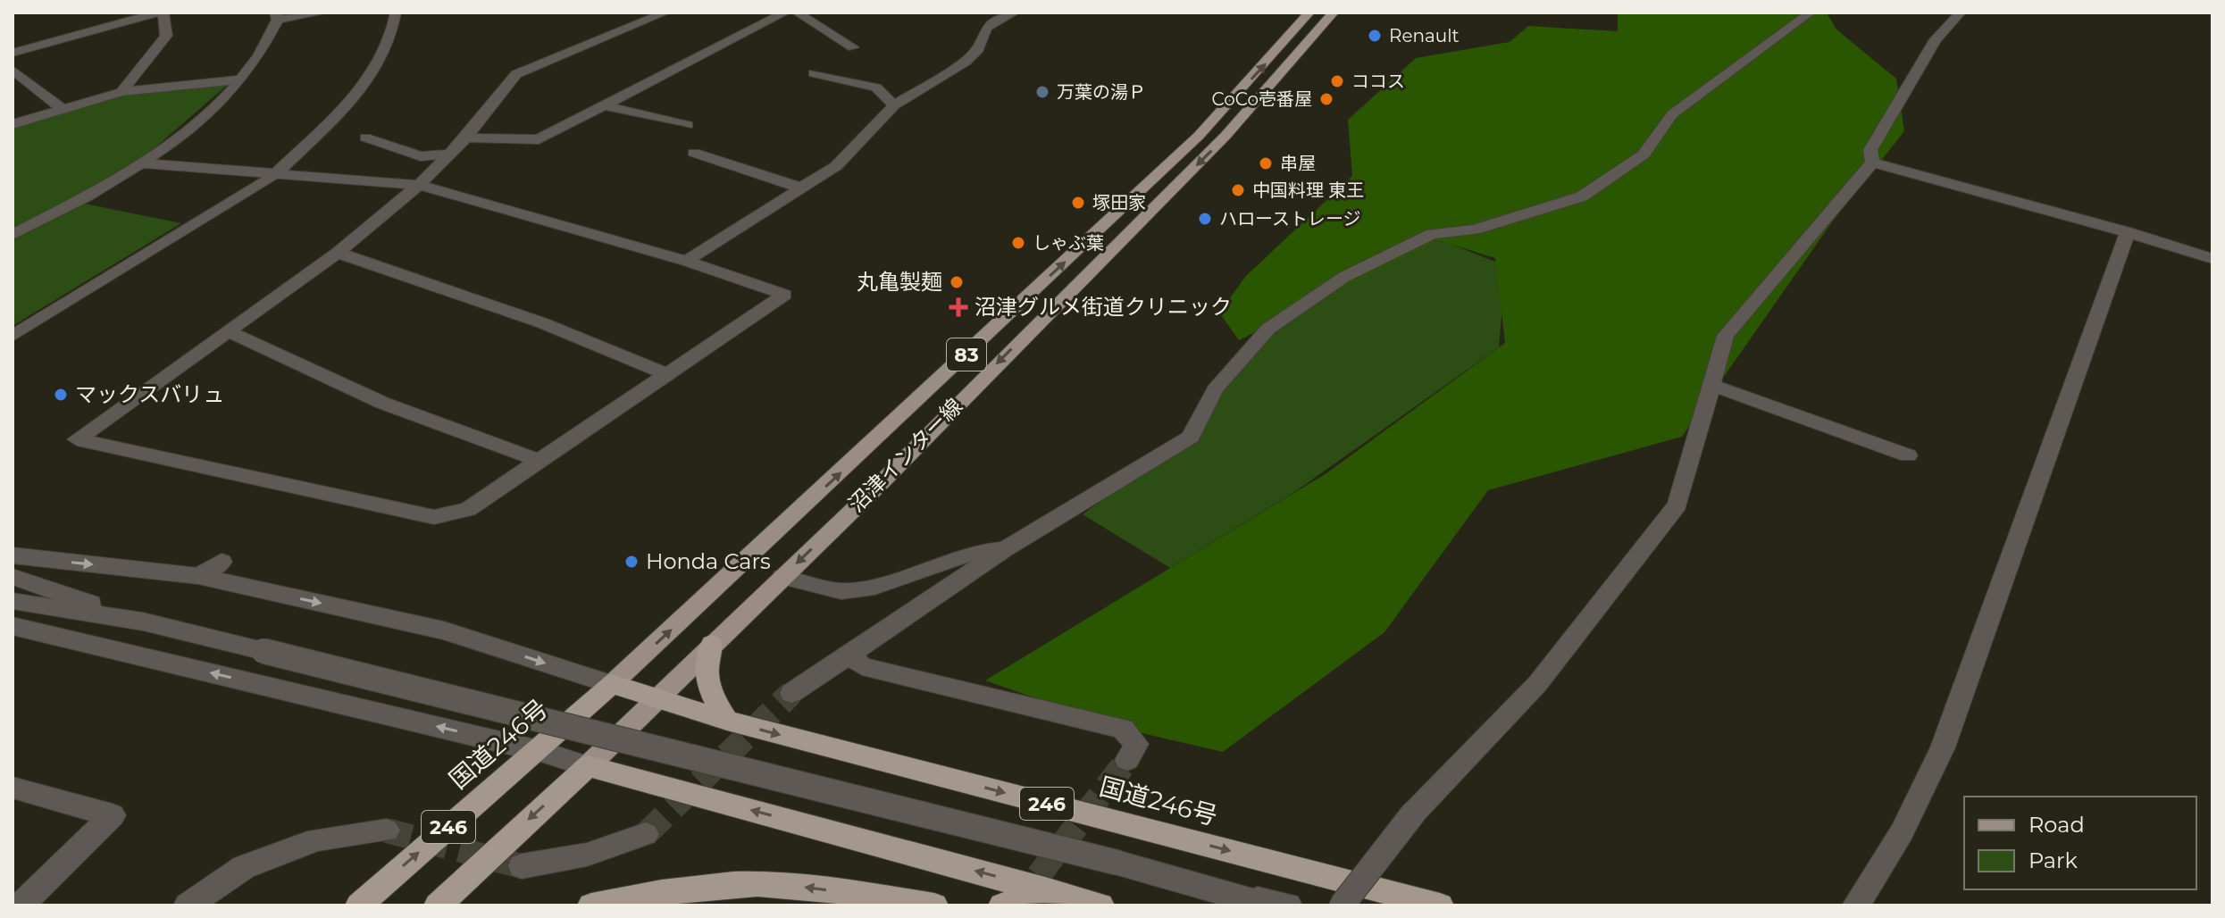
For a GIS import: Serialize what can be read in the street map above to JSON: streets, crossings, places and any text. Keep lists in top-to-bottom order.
{
  "streets": {
    "highway": ["国道246号", "246"],
    "main road": ["83", "沼津インター線"]
  },
  "crossings": [
    ["沼津インター線", "国道246号"],
    ["沼津インター線", "246"],
    ["国道246号", "246"]
  ],
  "places": {
    "other": [
      "Renault",
      "ココス",
      "万葉の湯Ｐ",
      "CoCo壱番屋",
      "串屋",
      "中国料理 東王",
      "塚田家",
      "ハローストレージ",
      "しゃぶ葉",
      "丸亀製麺",
      "マックスバリュ",
      "Honda Cars"
    ],
    "health": ["沼津グルメ街道クリニック"]
  },
  "legend": ["Road", "Park"]
}
